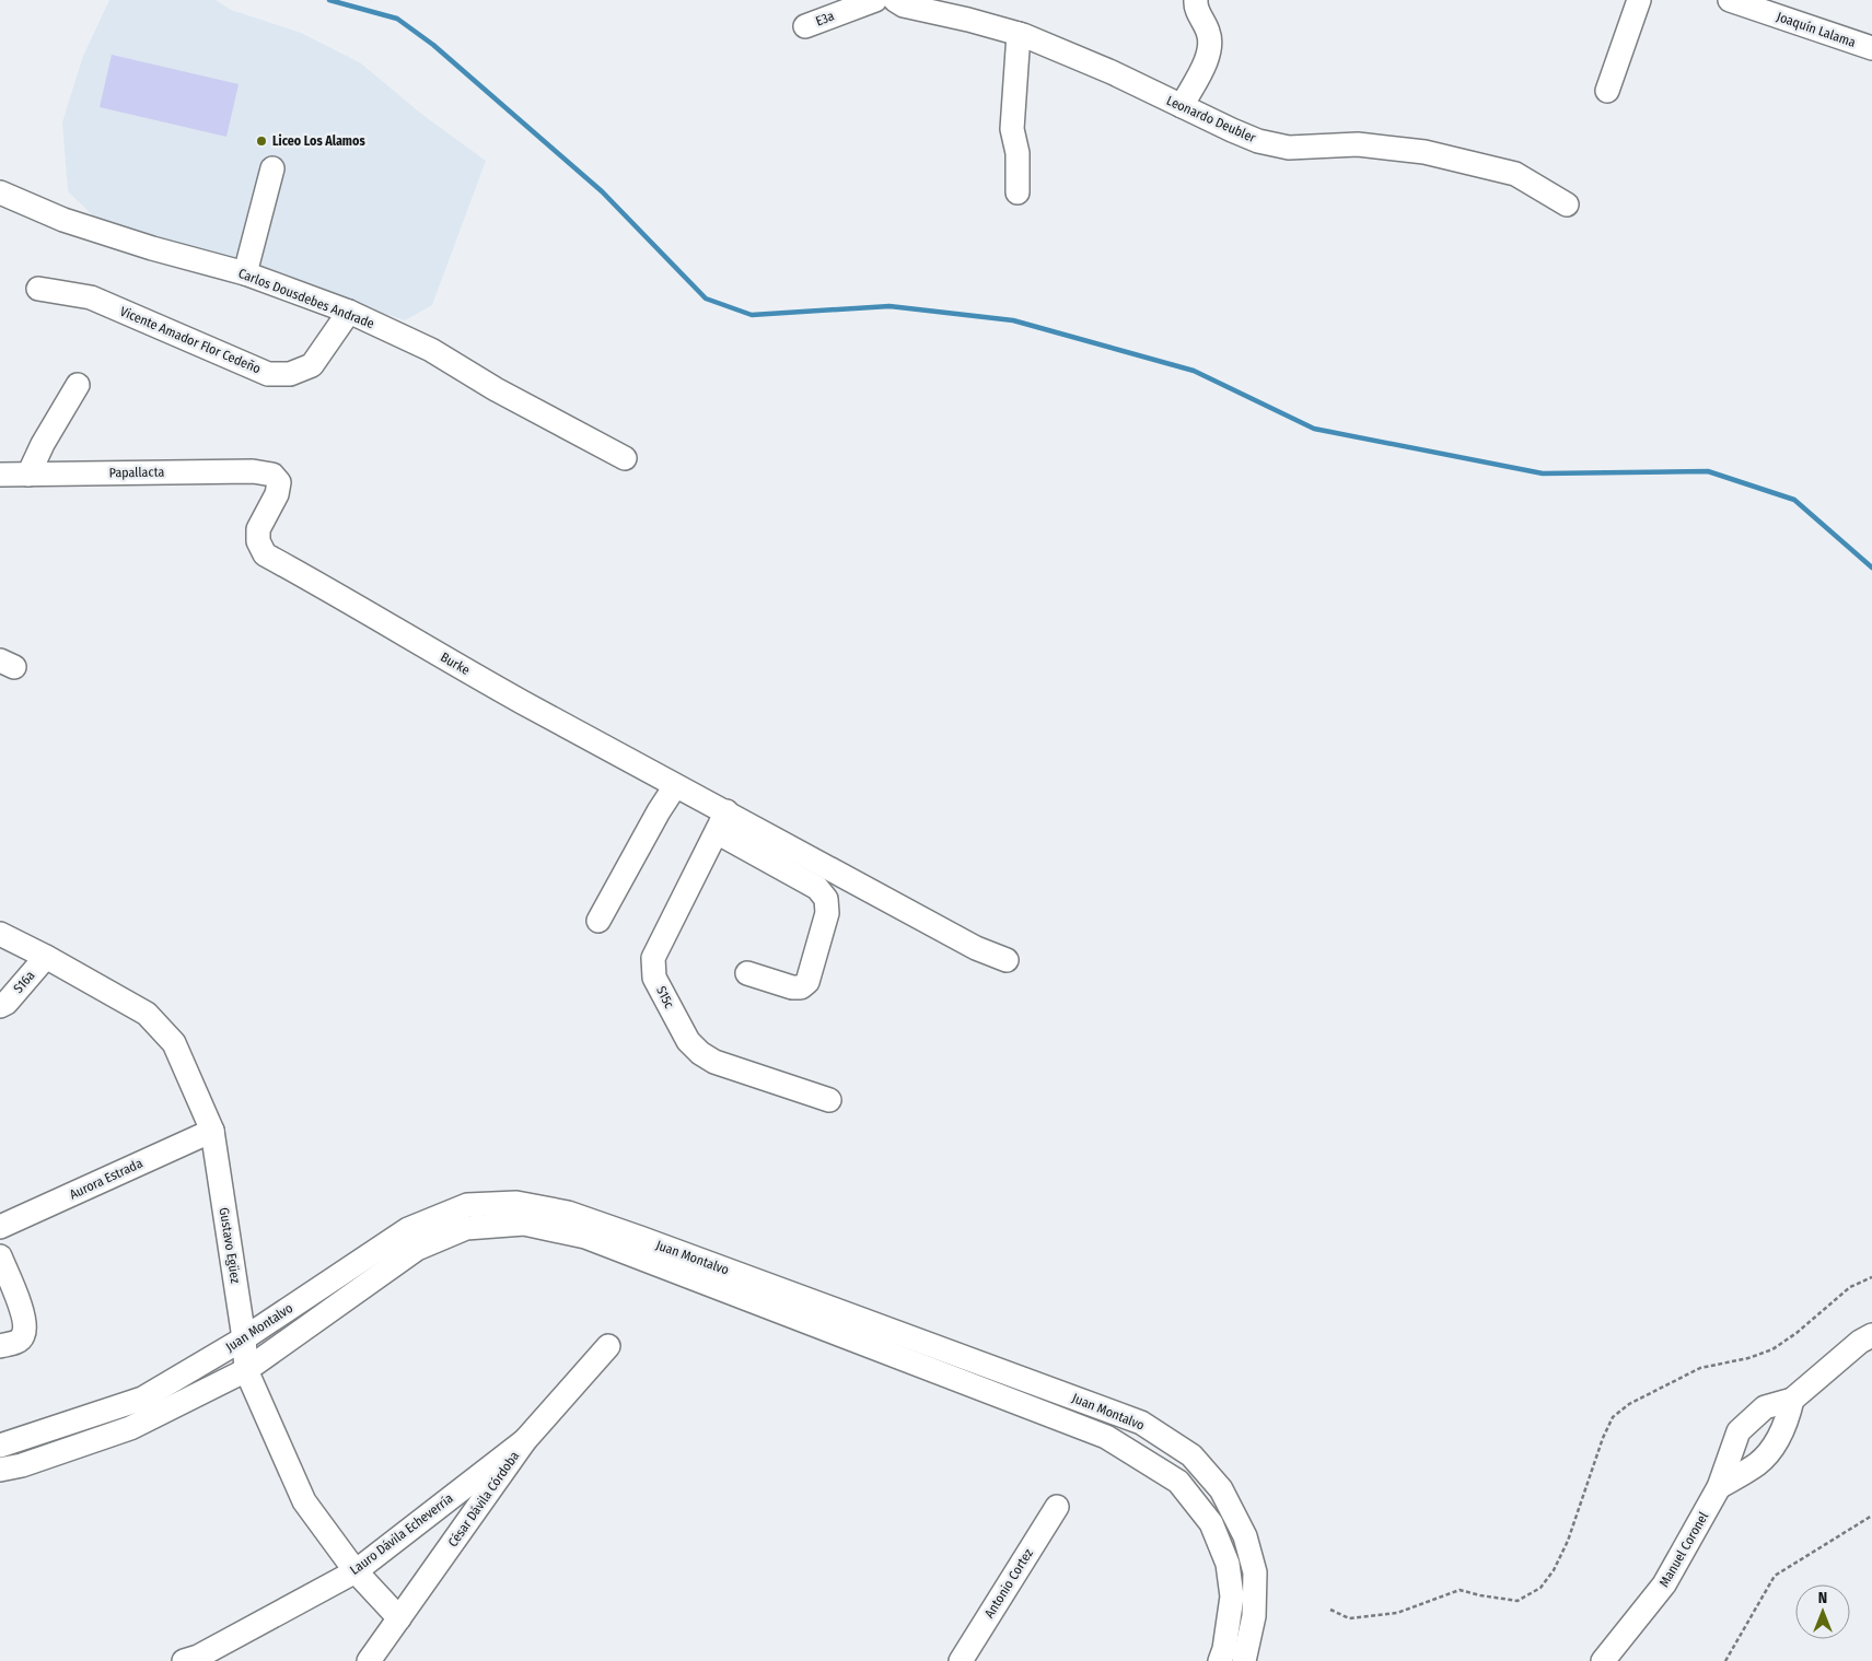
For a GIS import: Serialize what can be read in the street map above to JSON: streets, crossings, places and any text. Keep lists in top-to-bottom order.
{
  "streets": {
    "street": [
      "E3a",
      "Joaquín Lalama",
      "Leonardo Deubler",
      "Carlos Dousdebes Andrade",
      "Vicente Amador Flor Cedeño",
      "Papallacta",
      "Burke",
      "S16a",
      "S15c",
      "Aurora Estrada",
      "Gustavo Egüez",
      "Juan Montalvo",
      "César Dávila Córdoba",
      "Lauro Dávila Echeverría",
      "Manuel Coronel",
      "Antonio Cortez"
    ]
  },
  "crossings": [
    ["Carlos Dousdebes Andrade", "Vicente Amador Flor Cedeño"],
    ["Papallacta", "Burke"],
    ["Burke", "S15c"],
    ["S16a", "Gustavo Egüez"],
    ["Aurora Estrada", "Gustavo Egüez"],
    ["Gustavo Egüez", "Juan Montalvo"],
    ["Gustavo Egüez", "César Dávila Córdoba"],
    ["Gustavo Egüez", "Lauro Dávila Echeverría"],
    ["César Dávila Córdoba", "Lauro Dávila Echeverría"]
  ],
  "places": ["Liceo Los Alamos"],
  "north": "top"
}
